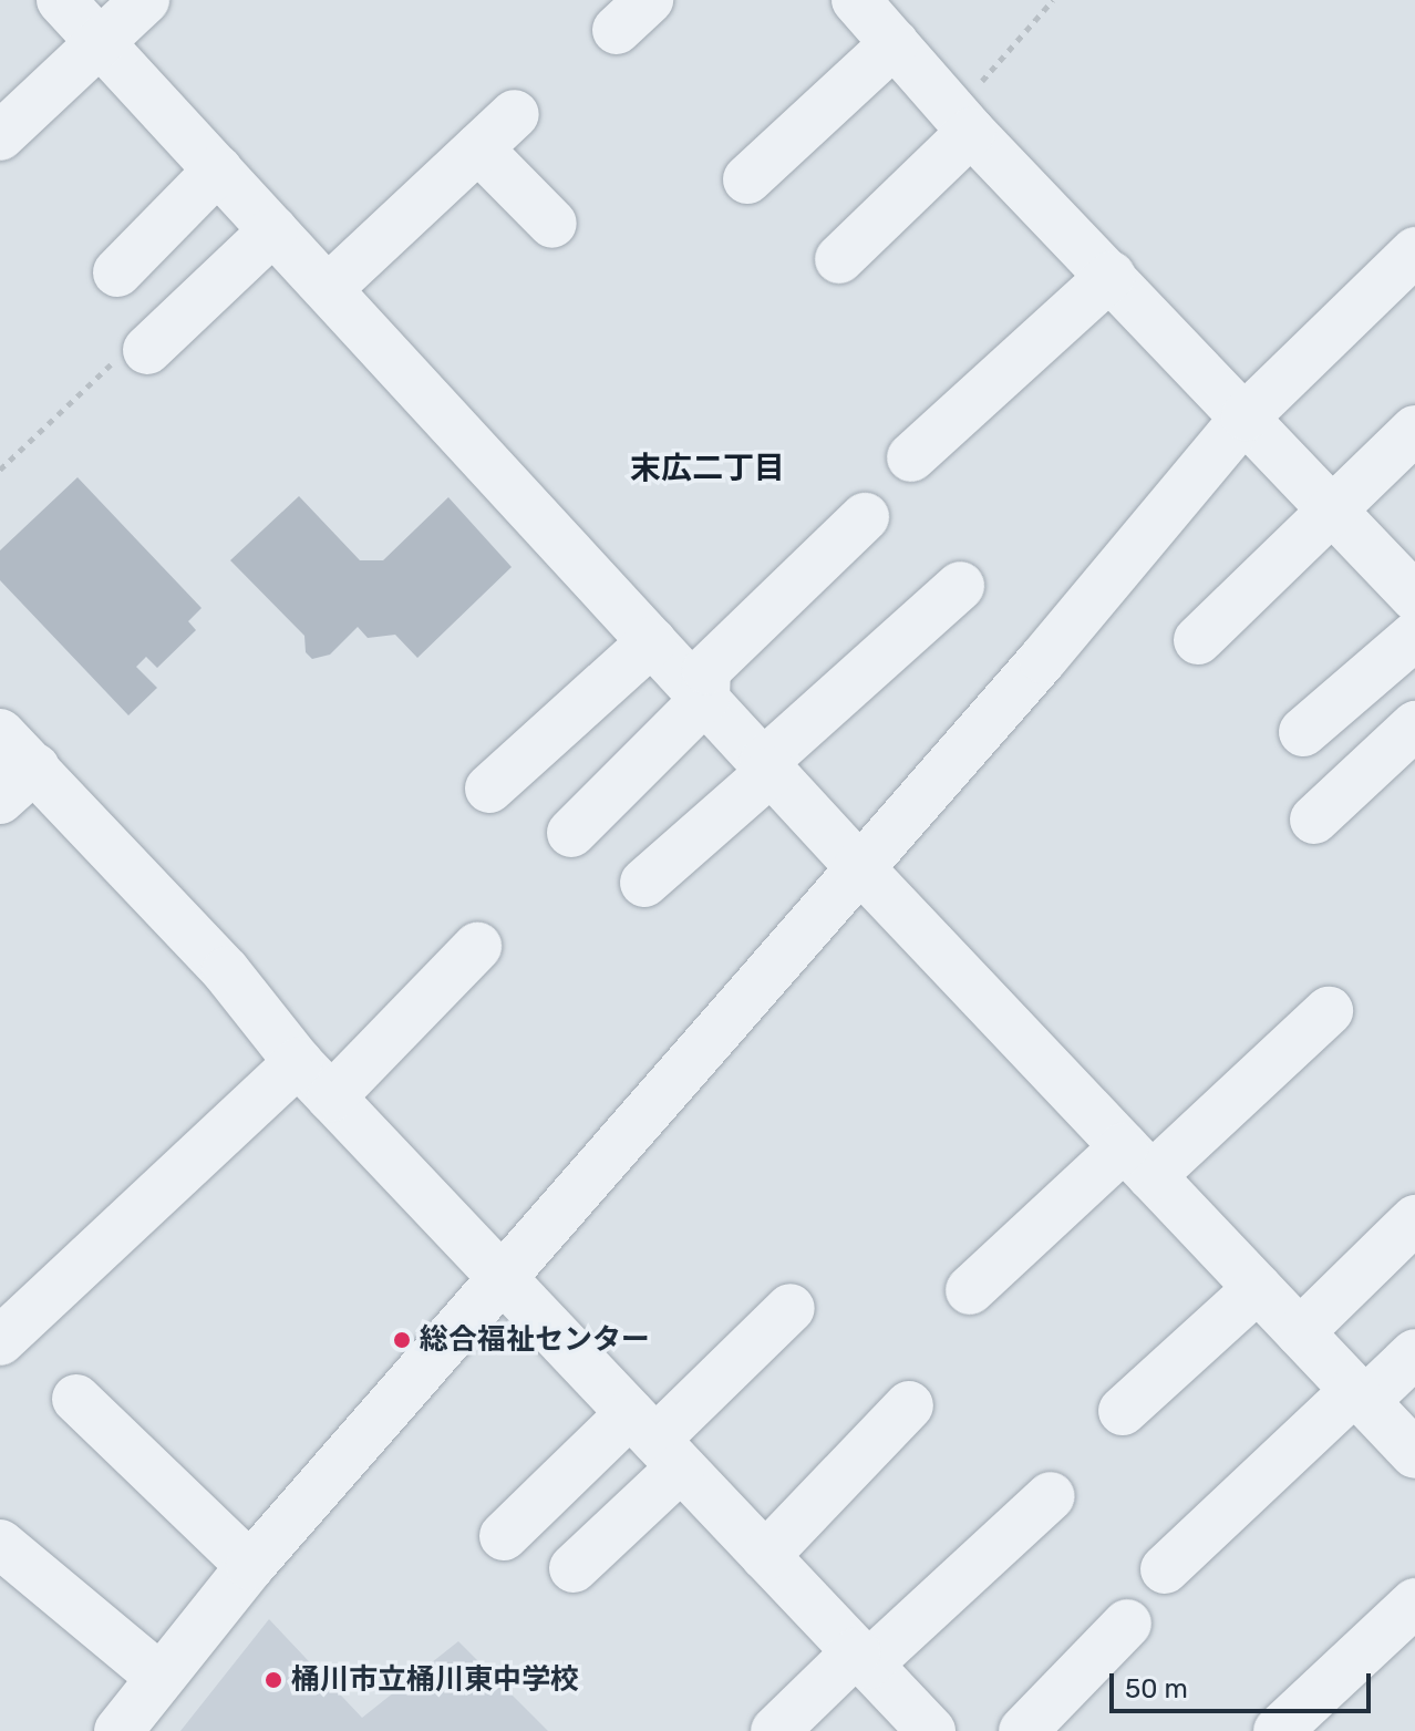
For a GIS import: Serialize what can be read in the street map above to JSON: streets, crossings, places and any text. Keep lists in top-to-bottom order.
{
  "districts": ["末広二丁目"],
  "places": ["総合福祉センター", "桶川市立桶川東中学校"],
  "scale_bar": "50 m"
}
